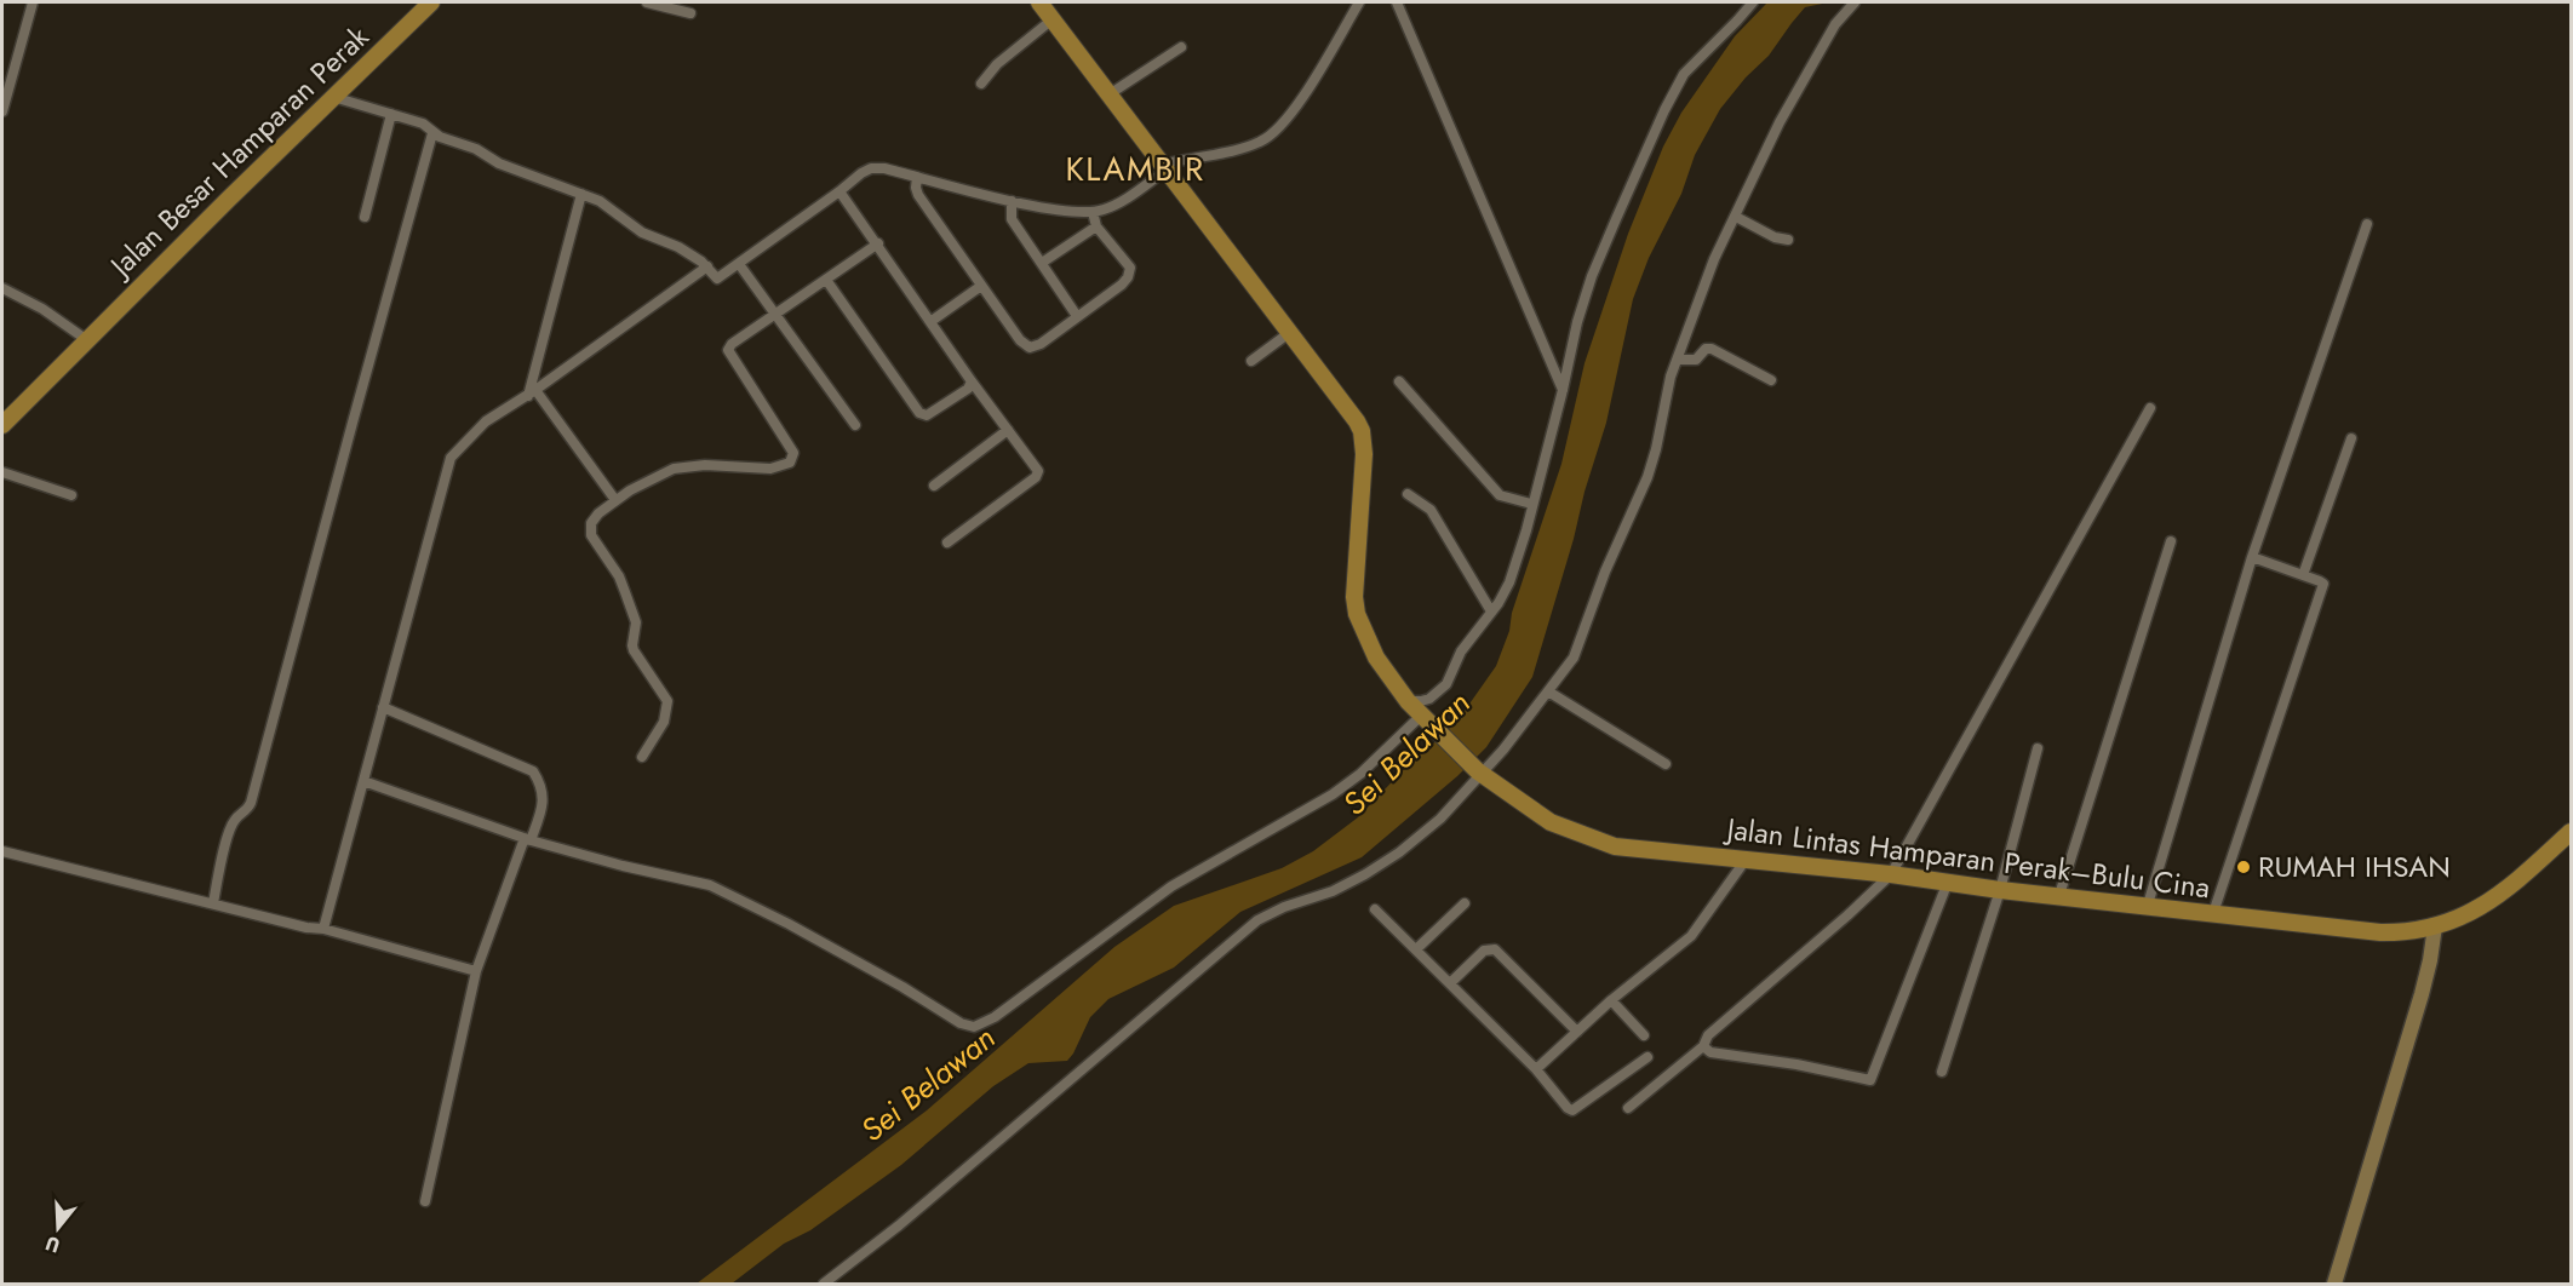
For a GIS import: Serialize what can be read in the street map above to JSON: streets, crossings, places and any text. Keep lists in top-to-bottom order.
{
  "streets": {
    "main road": ["Jalan Besar Hamparan Perak", "Jalan Lintas Hamparan Perak–Bulu Cina"]
  },
  "districts": ["KLAMBIR"],
  "water": ["Sei Belawan"],
  "places": ["RUMAH IHSAN"],
  "north": "bottom"
}
